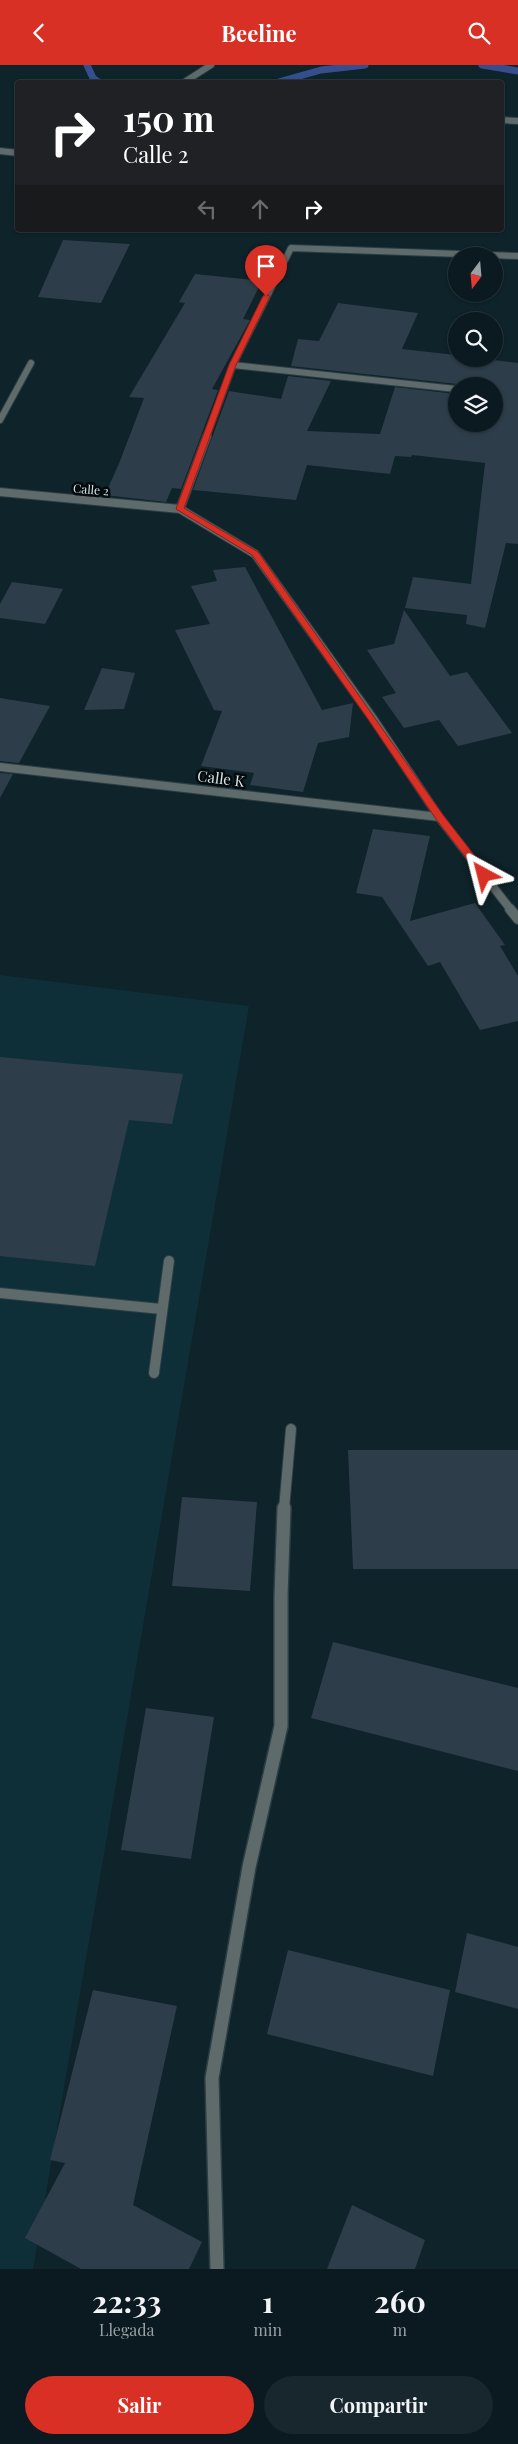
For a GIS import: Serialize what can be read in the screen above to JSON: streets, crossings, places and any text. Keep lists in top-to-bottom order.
{
  "streets": {
    "street": ["Calle 2", "Calle K"]
  },
  "crossings": [
    ["Calle 2", "Calle K"]
  ],
  "north": "bottom",
  "page": {
    "header": "Beeline",
    "turn": ["150 m", "Calle 2"],
    "eta": [
      "22:33",
      "Llegada",
      "1",
      "min",
      "260",
      "m"
    ],
    "buttons": ["Salir", "Compartir"]
  }
}
